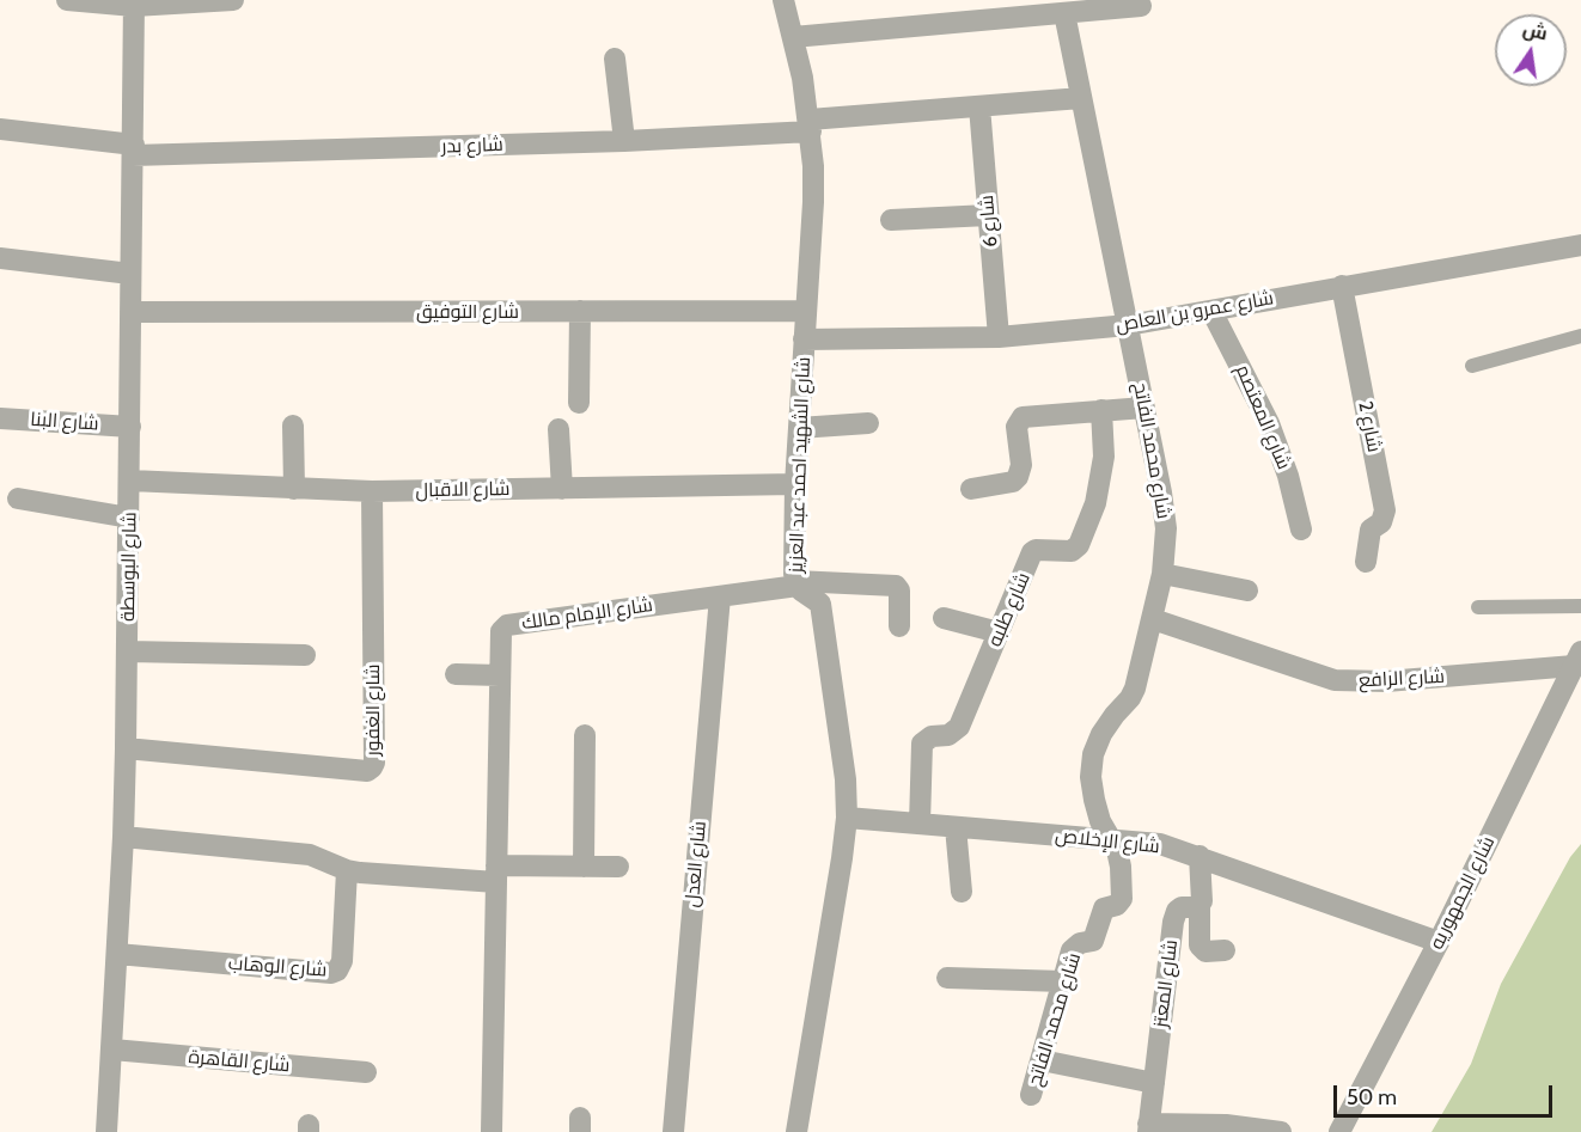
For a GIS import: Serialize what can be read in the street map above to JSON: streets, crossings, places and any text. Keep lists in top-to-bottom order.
{
  "streets": {
    "street": [
      "شارع بدر",
      "شارع 6",
      "شارع التوفيق",
      "شارع عمرو بن العاص",
      "شارع المعتصم",
      "شارع البنا",
      "شارع 2",
      "شارع محمد الفاتح",
      "شارع الشهيد احمد عبد العزيز",
      "شارع الاقبال",
      "شارع البوسطة",
      "شارع طلبه",
      "شارع الإمام مالك",
      "شارع الرافع",
      "شارع الغفور",
      "شارع الإخلاص",
      "شارع العدل",
      "شارع الجمهوريه",
      "شارع الوهاب",
      "شارع المعتز",
      "شارع القاهرة"
    ]
  },
  "crossings": [
    ["شارع بدر", "شارع 6"],
    ["شارع بدر", "شارع محمد الفاتح"],
    ["شارع بدر", "شارع الشهيد احمد عبد العزيز"],
    ["شارع بدر", "شارع البوسطة"],
    ["شارع 6", "شارع عمرو بن العاص"],
    ["شارع التوفيق", "شارع الشهيد احمد عبد العزيز"],
    ["شارع التوفيق", "شارع البوسطة"],
    ["شارع عمرو بن العاص", "شارع المعتصم"],
    ["شارع عمرو بن العاص", "شارع 2"],
    ["شارع عمرو بن العاص", "شارع محمد الفاتح"],
    ["شارع عمرو بن العاص", "شارع الشهيد احمد عبد العزيز"],
    ["شارع البنا", "شارع البوسطة"],
    ["شارع محمد الفاتح", "شارع الرافع"],
    ["شارع محمد الفاتح", "شارع الإخلاص"],
    ["شارع الشهيد احمد عبد العزيز", "شارع الاقبال"],
    ["شارع الشهيد احمد عبد العزيز", "شارع الإمام مالك"],
    ["شارع الشهيد احمد عبد العزيز", "شارع الإخلاص"],
    ["شارع الاقبال", "شارع البوسطة"],
    ["شارع الاقبال", "شارع الغفور"],
    ["شارع البوسطة", "شارع الغفور"],
    ["شارع البوسطة", "شارع الوهاب"],
    ["شارع البوسطة", "شارع القاهرة"],
    ["شارع طلبه", "شارع الإخلاص"],
    ["شارع الإمام مالك", "شارع العدل"],
    ["شارع الرافع", "شارع الجمهوريه"],
    ["شارع الإخلاص", "شارع الجمهوريه"]
  ],
  "scale_bar": "50 m",
  "north": "top"
}
